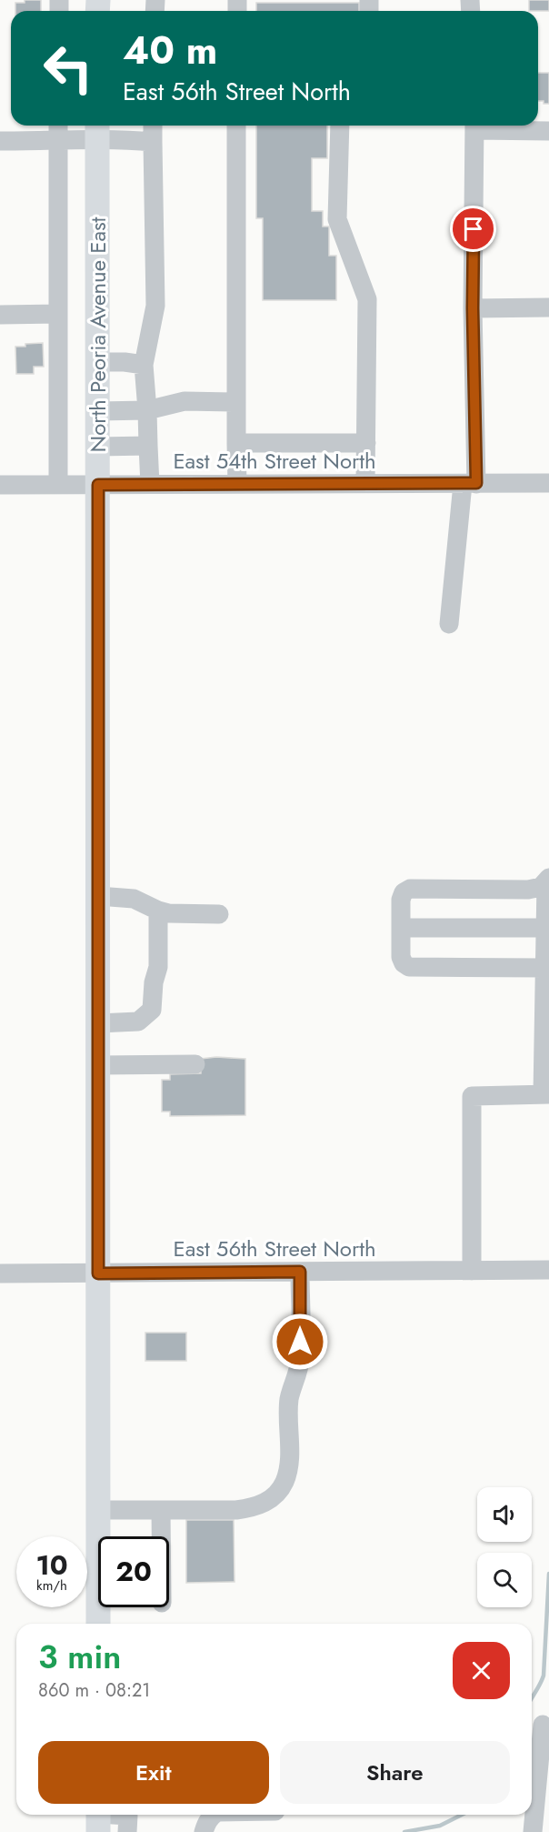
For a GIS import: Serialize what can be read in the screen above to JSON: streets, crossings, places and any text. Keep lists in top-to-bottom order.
{
  "streets": {
    "main road": ["North Peoria Avenue East"],
    "street": ["East 54th Street North", "East 56th Street North"]
  },
  "crossings": [
    ["North Peoria Avenue East", "East 54th Street North"],
    ["North Peoria Avenue East", "East 56th Street North"]
  ],
  "page": {
    "turn": ["40 m", "East 56th Street North"],
    "speed": "10 km/h",
    "limit": "20",
    "heading": ["3 min", "860 m · 08:21"],
    "buttons": ["Exit", "Share"]
  }
}
